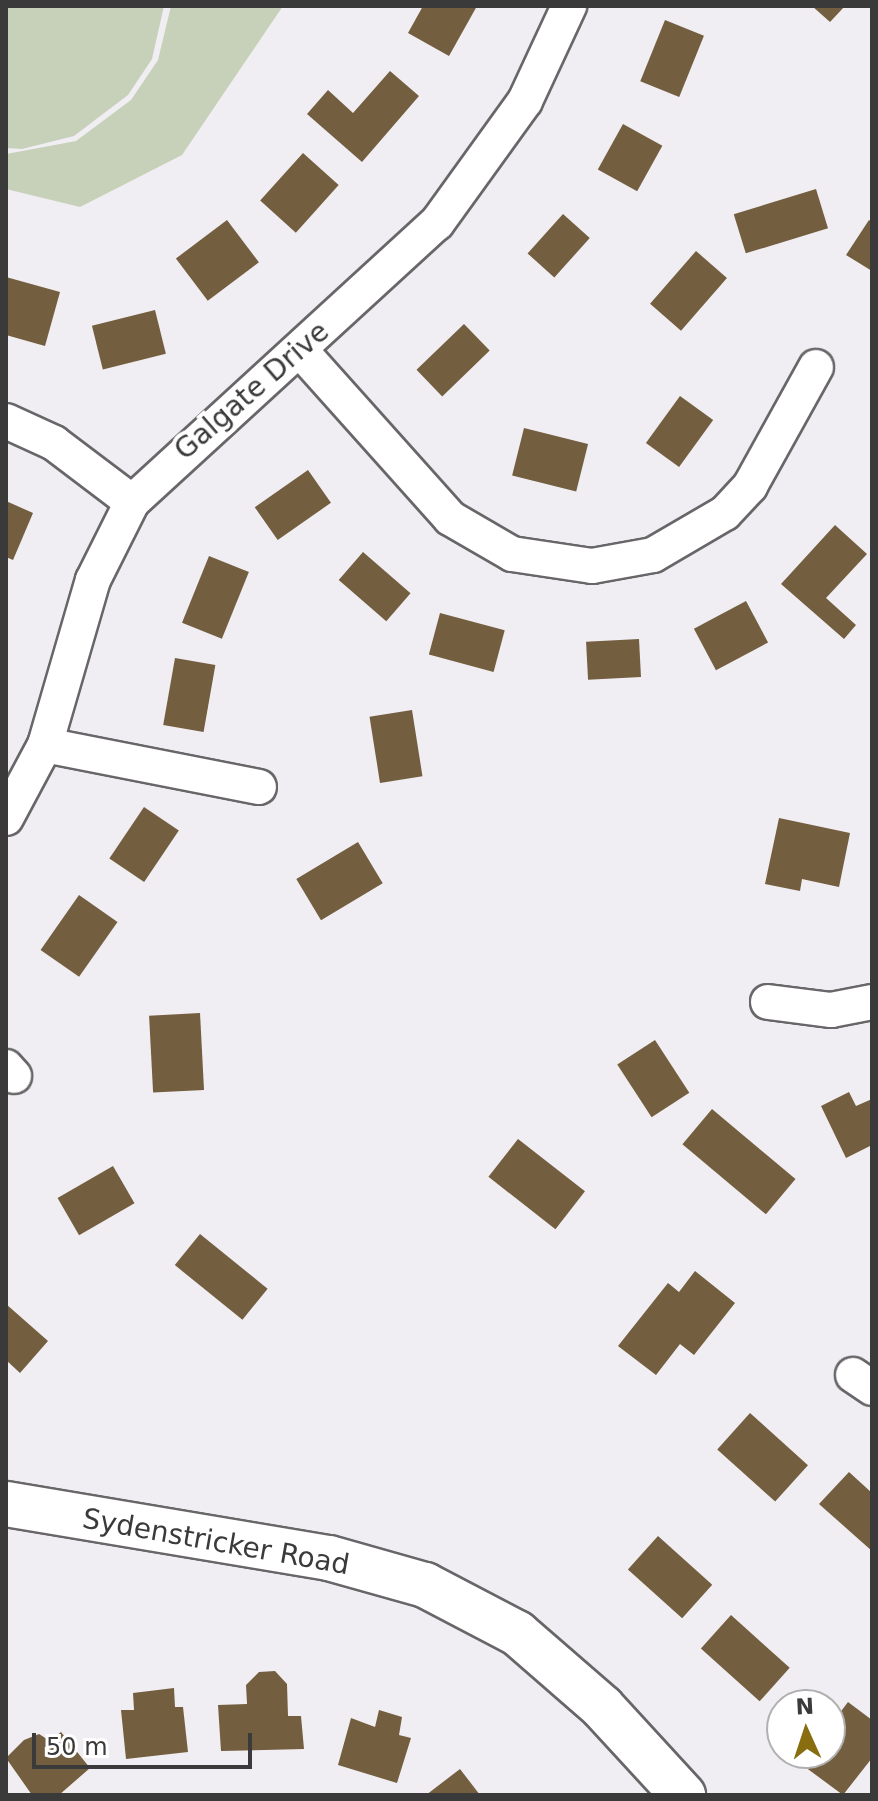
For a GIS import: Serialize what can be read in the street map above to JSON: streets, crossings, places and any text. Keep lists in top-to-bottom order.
{
  "streets": {
    "main road": ["Sydenstricker Road"],
    "street": ["Galgate Drive"]
  },
  "scale_bar": "50 m",
  "north": "top"
}
